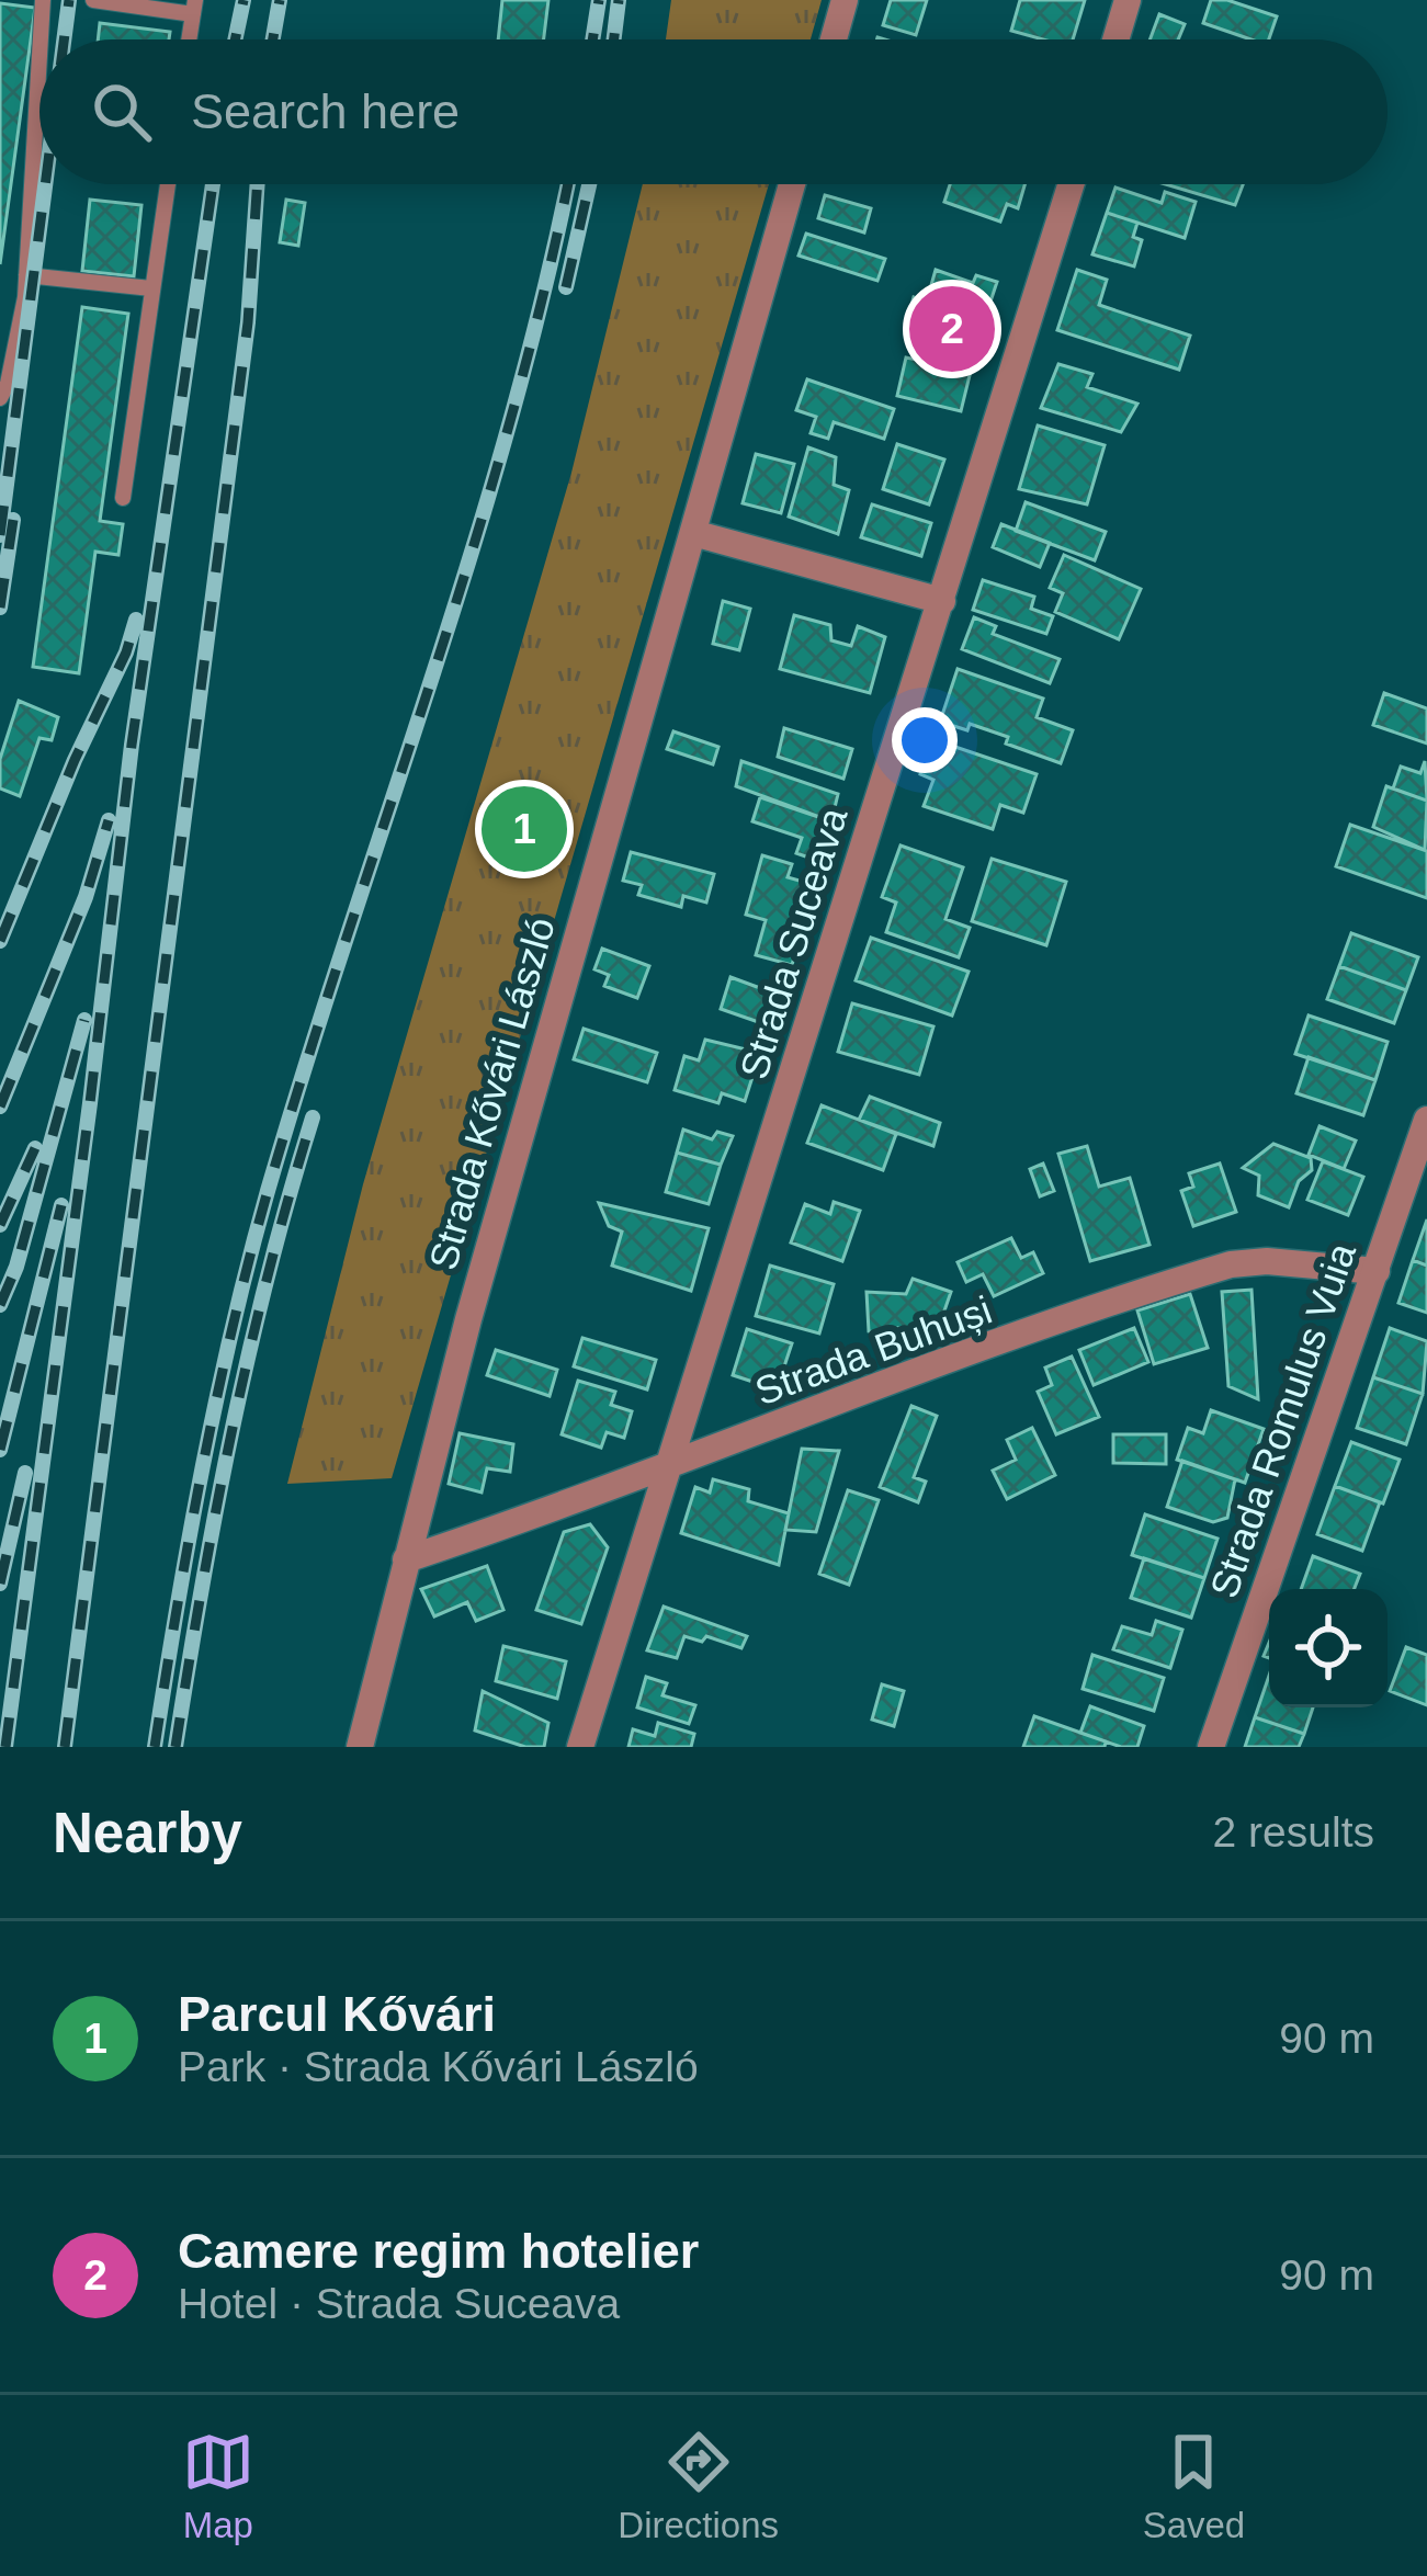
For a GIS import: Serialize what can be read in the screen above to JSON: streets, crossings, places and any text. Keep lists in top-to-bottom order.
{
  "streets": {
    "street": [
      "Strada Suceava",
      "Strada Kővári László",
      "Strada Buhuși",
      "Strada Romulus Vuia"
    ]
  },
  "crossings": [
    ["Strada Suceava", "Strada Buhuși"],
    ["Strada Kővári László", "Strada Buhuși"],
    ["Strada Buhuși", "Strada Romulus Vuia"]
  ],
  "page": {
    "search": "Search here",
    "pins": ["2", "1"],
    "heading": ["Nearby", "2 results"],
    "list": [
      {
        "mark": "1",
        "name": "Parcul Kővári",
        "note": "Park · Strada Kővári László",
        "value": "90 m"
      },
      {
        "mark": "2",
        "name": "Camere regim hotelier",
        "note": "Hotel · Strada Suceava",
        "value": "90 m"
      }
    ],
    "nav": ["Map", "Directions", "Saved"]
  }
}
